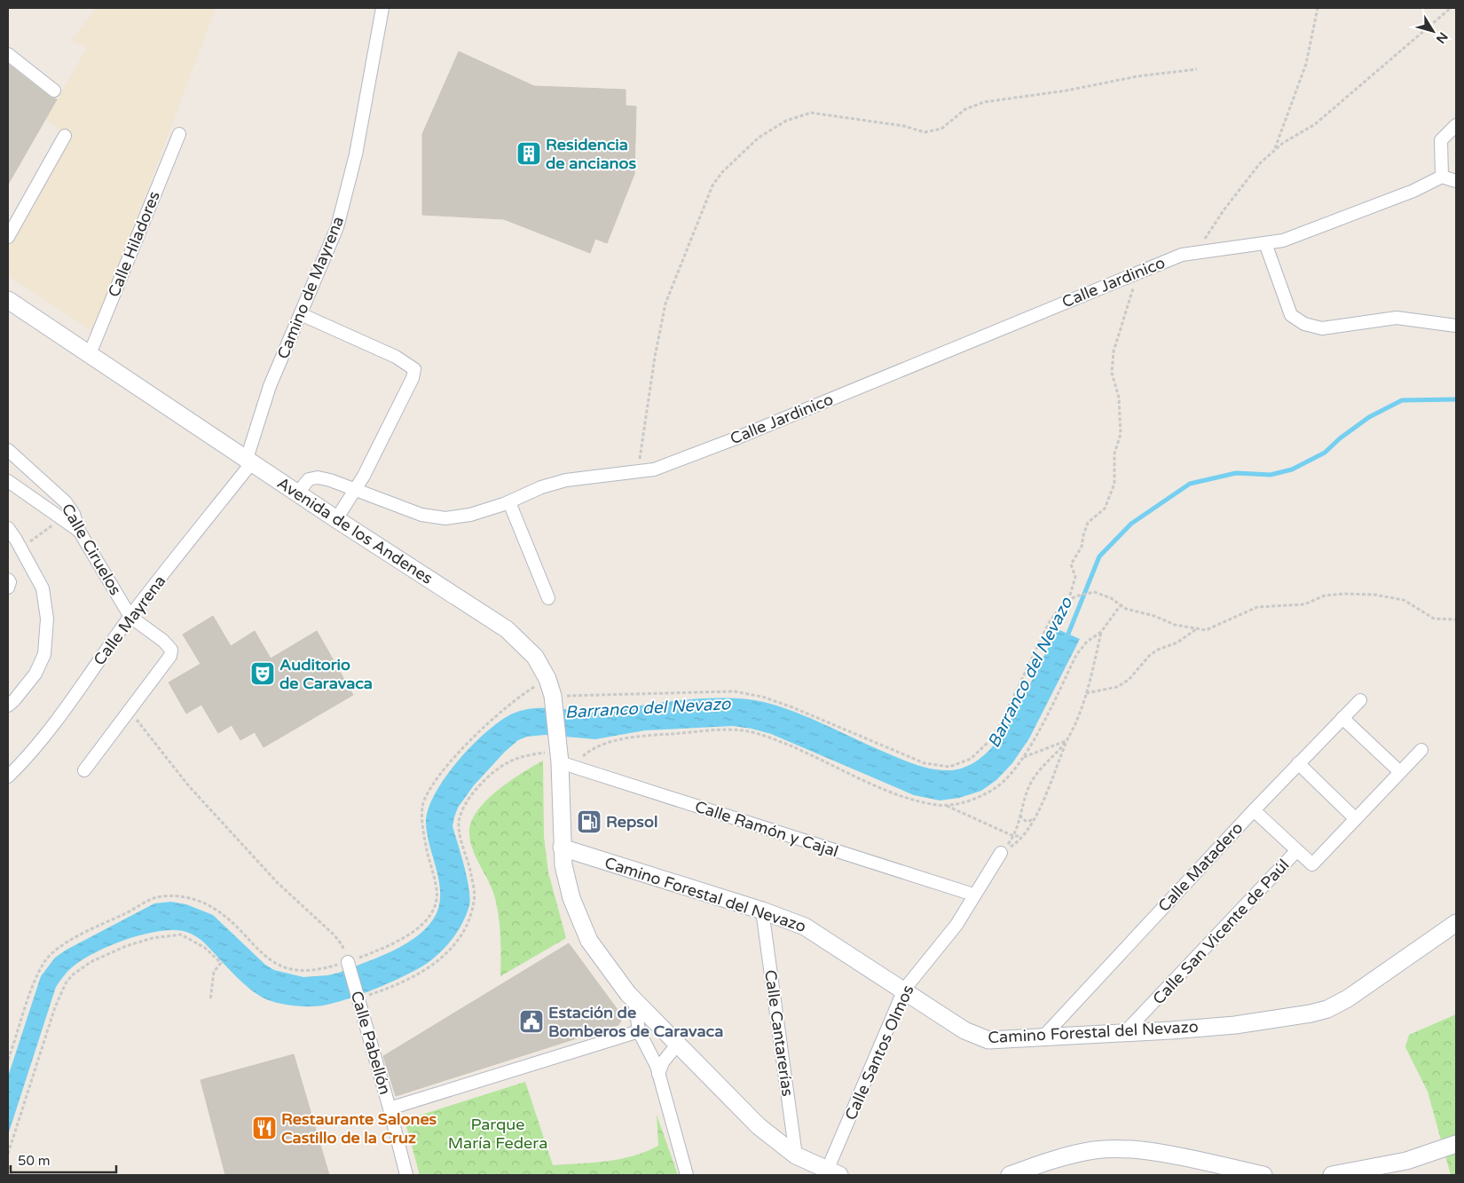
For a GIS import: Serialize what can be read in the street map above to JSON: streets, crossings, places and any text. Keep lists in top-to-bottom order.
{
  "streets": {
    "main road": ["Avenida de los Andenes", "Camino Forestal del Nevazo"],
    "street": [
      "Calle Hiladores",
      "Calle Jardinico",
      "Camino de Mayrena",
      "Calle Ciruelos",
      "Calle Mayrena",
      "Calle Ramón y Cajal",
      "Calle Matadero",
      "Calle San Vicente de Paúl",
      "Calle Cantarerías",
      "Calle Pabellón",
      "Calle Santos Olmos"
    ]
  },
  "crossings": [
    ["Calle Hiladores", "Avenida de los Andenes"],
    ["Calle Jardinico", "Avenida de los Andenes"],
    ["Camino de Mayrena", "Avenida de los Andenes"],
    ["Camino de Mayrena", "Calle Mayrena"],
    ["Avenida de los Andenes", "Calle Mayrena"],
    ["Avenida de los Andenes", "Calle Ramón y Cajal"],
    ["Avenida de los Andenes", "Camino Forestal del Nevazo"],
    ["Avenida de los Andenes", "Calle Cantarerías"],
    ["Avenida de los Andenes", "Calle Santos Olmos"],
    ["Calle Ciruelos", "Calle Mayrena"],
    ["Calle Ramón y Cajal", "Calle Santos Olmos"],
    ["Calle Matadero", "Camino Forestal del Nevazo"],
    ["Camino Forestal del Nevazo", "Calle San Vicente de Paúl"],
    ["Camino Forestal del Nevazo", "Calle Cantarerías"],
    ["Camino Forestal del Nevazo", "Calle Santos Olmos"]
  ],
  "water": ["Barranco del Nevazo"],
  "parks": ["Parque María Federa"],
  "places": {
    "building": ["Residencia de ancianos"],
    "theatre": ["Auditorio de Caravaca"],
    "fuel station": ["Repsol"],
    "public building": ["Estación de Bomberos de Caravaca"],
    "restaurant": ["Restaurante Salones Castillo de la Cruz"]
  },
  "scale_bar": "50 m",
  "north": "bottom right"
}
